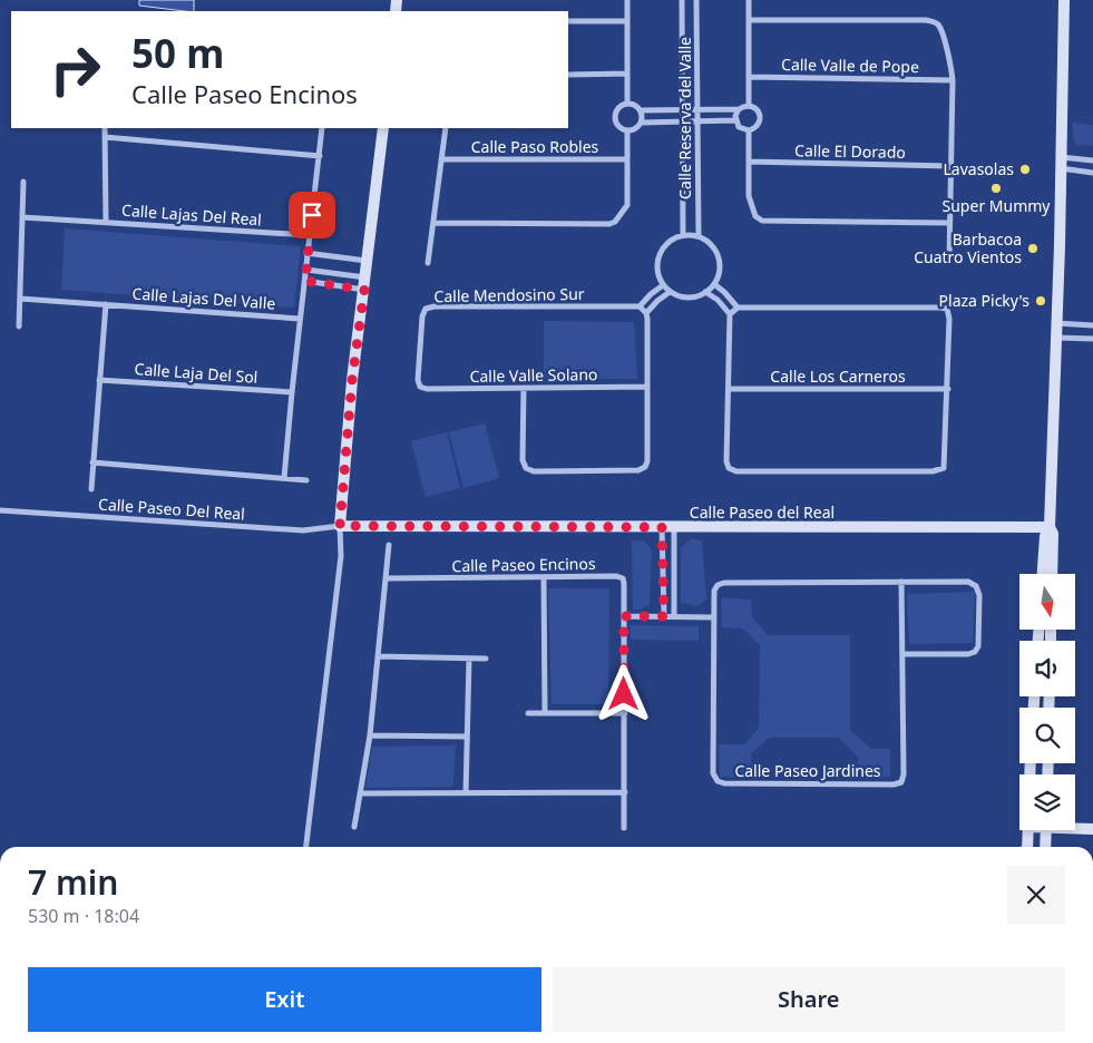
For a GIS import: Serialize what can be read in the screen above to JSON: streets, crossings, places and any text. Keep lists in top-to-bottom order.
{
  "streets": {
    "street": [
      "Calle Valle de Pope",
      "Calle Reserva del Valle",
      "Calle Paso Robles",
      "Calle El Dorado",
      "Calle Lajas Del Real",
      "Calle Mendosino Sur",
      "Calle Lajas Del Valle",
      "Calle Laja Del Sol",
      "Calle Valle Solano",
      "Calle Los Carneros",
      "Calle Paseo Del Real",
      "Calle Paseo del Real",
      "Calle Paseo Encinos",
      "Calle Paseo Jardines"
    ]
  },
  "crossings": [
    ["Calle Mendosino Sur", "Calle Valle Solano"],
    ["Calle Paseo Del Real", "Calle Paseo del Real"]
  ],
  "places": [
    "Lavasolas",
    "Super Mummy",
    "Barbacoa Cuatro Vientos",
    "Plaza Picky's"
  ],
  "north": "bottom",
  "page": {
    "turn": ["50 m", "Calle Paseo Encinos"],
    "heading": ["7 min", "530 m · 18:04"],
    "buttons": ["Exit", "Share"]
  }
}
